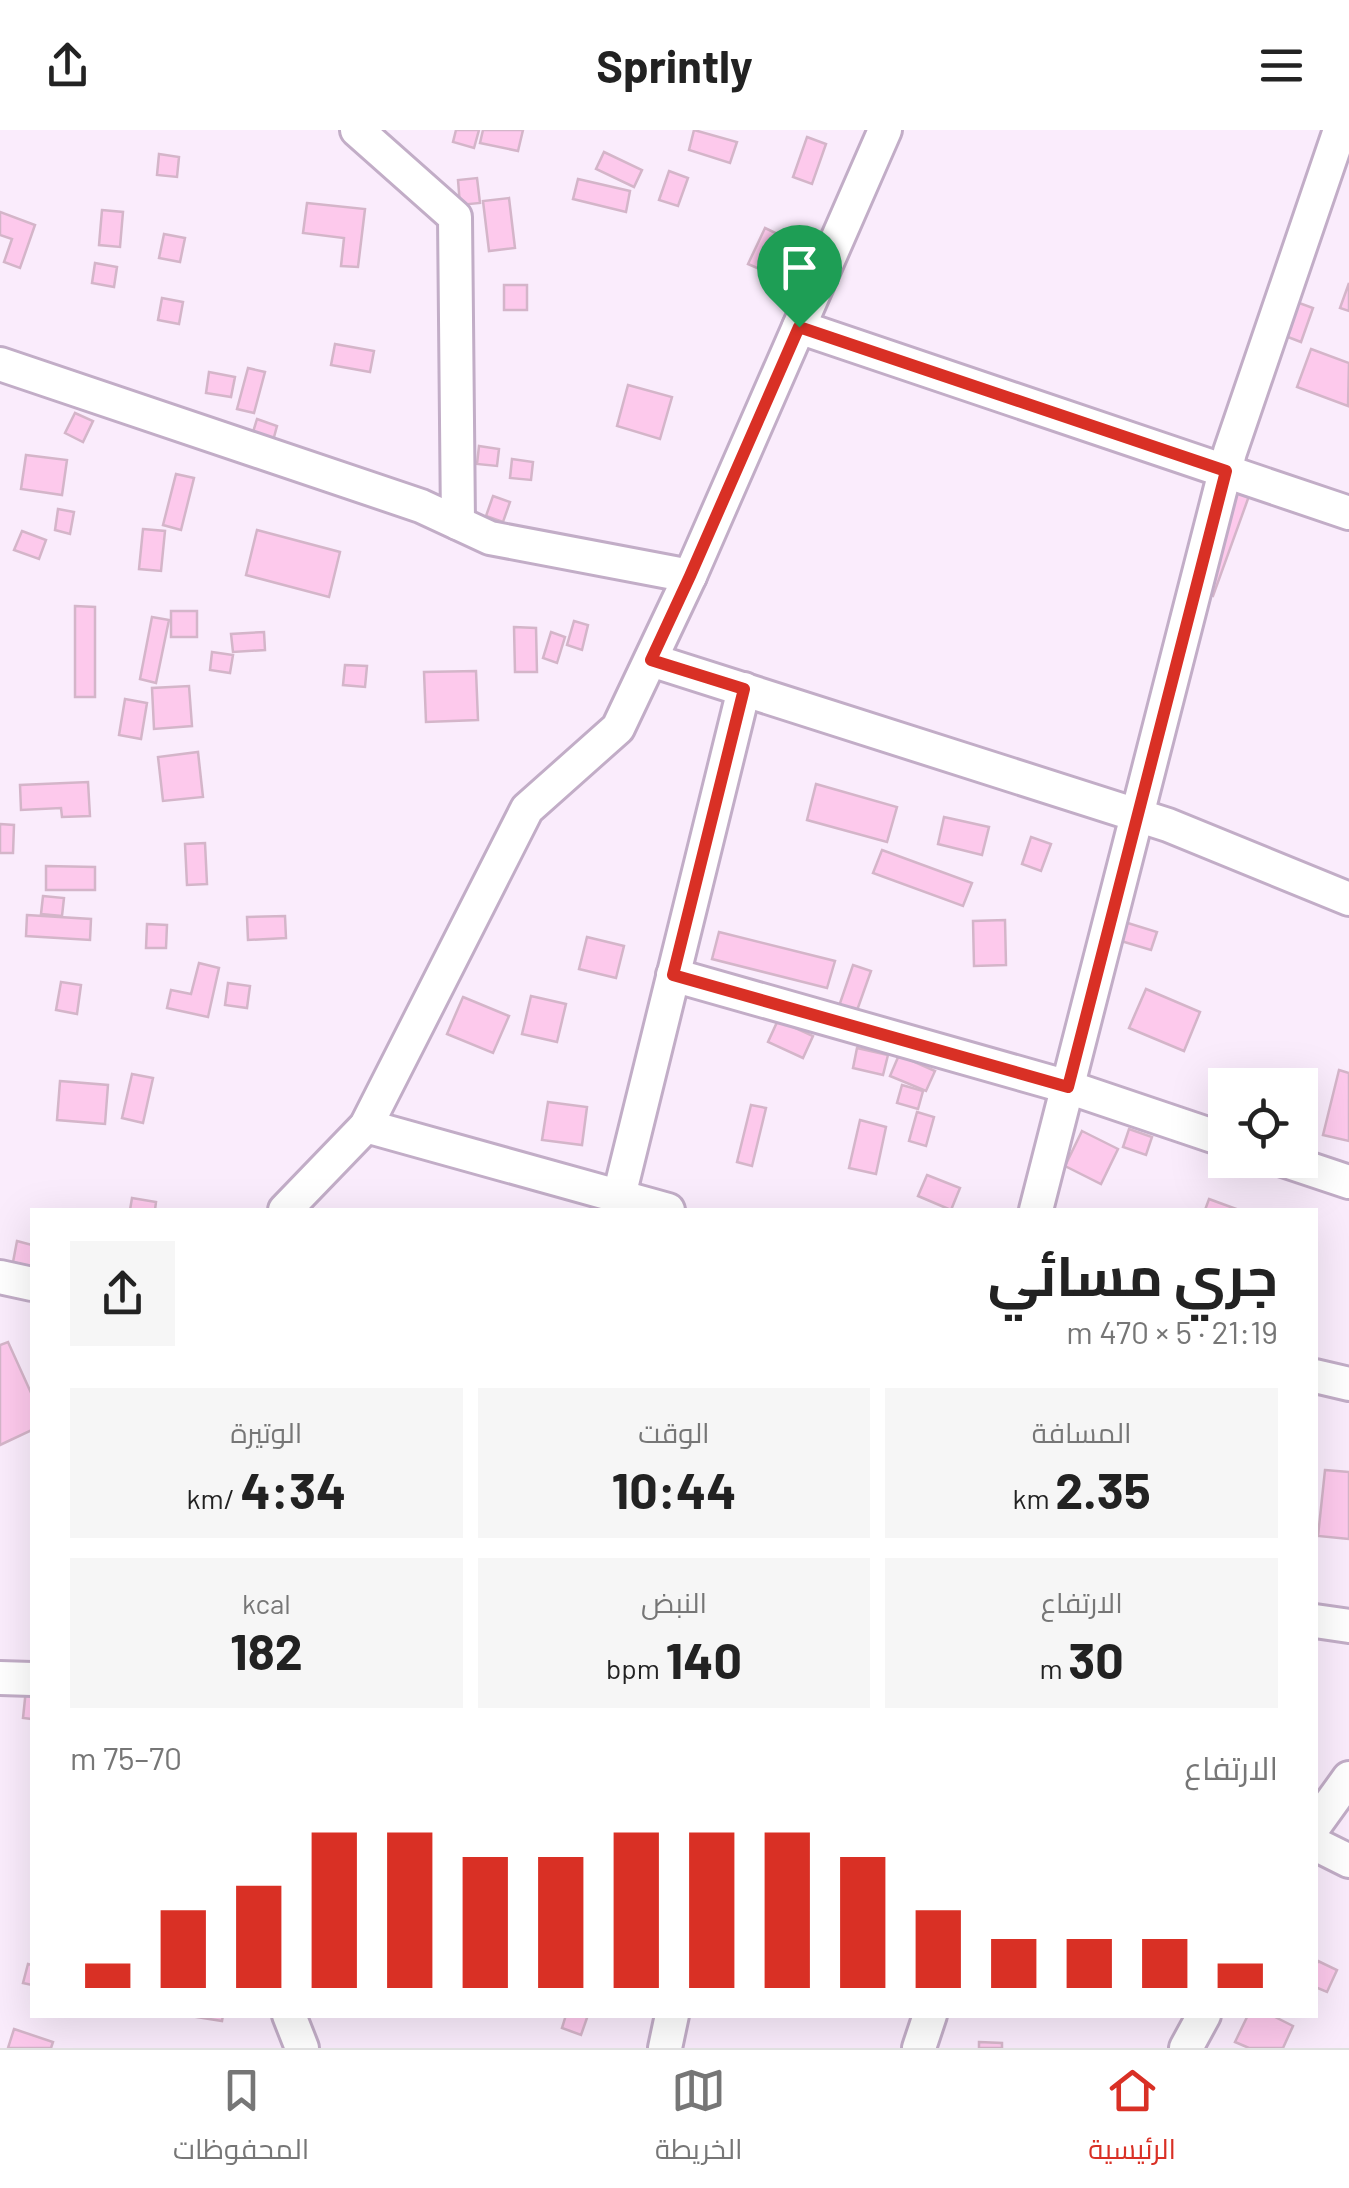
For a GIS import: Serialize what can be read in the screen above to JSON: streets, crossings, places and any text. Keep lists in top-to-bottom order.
{
  "page": {
    "header": "Sprintly",
    "heading": ["جري مسائي", "21:19 · 5 × 470 m"],
    "stats": [
      ["المسافة", "2.35 km"],
      ["الوقت", "10:44"],
      ["الوتيرة", "4:34 /km"],
      ["الارتفاع", "30 m"],
      ["النبض", "140 bpm"],
      ["kcal", "182"]
    ],
    "chart": ["الارتفاع", "70–75 m"],
    "tabs": ["الرئيسية", "الخريطة", "المحفوظات"]
  }
}
